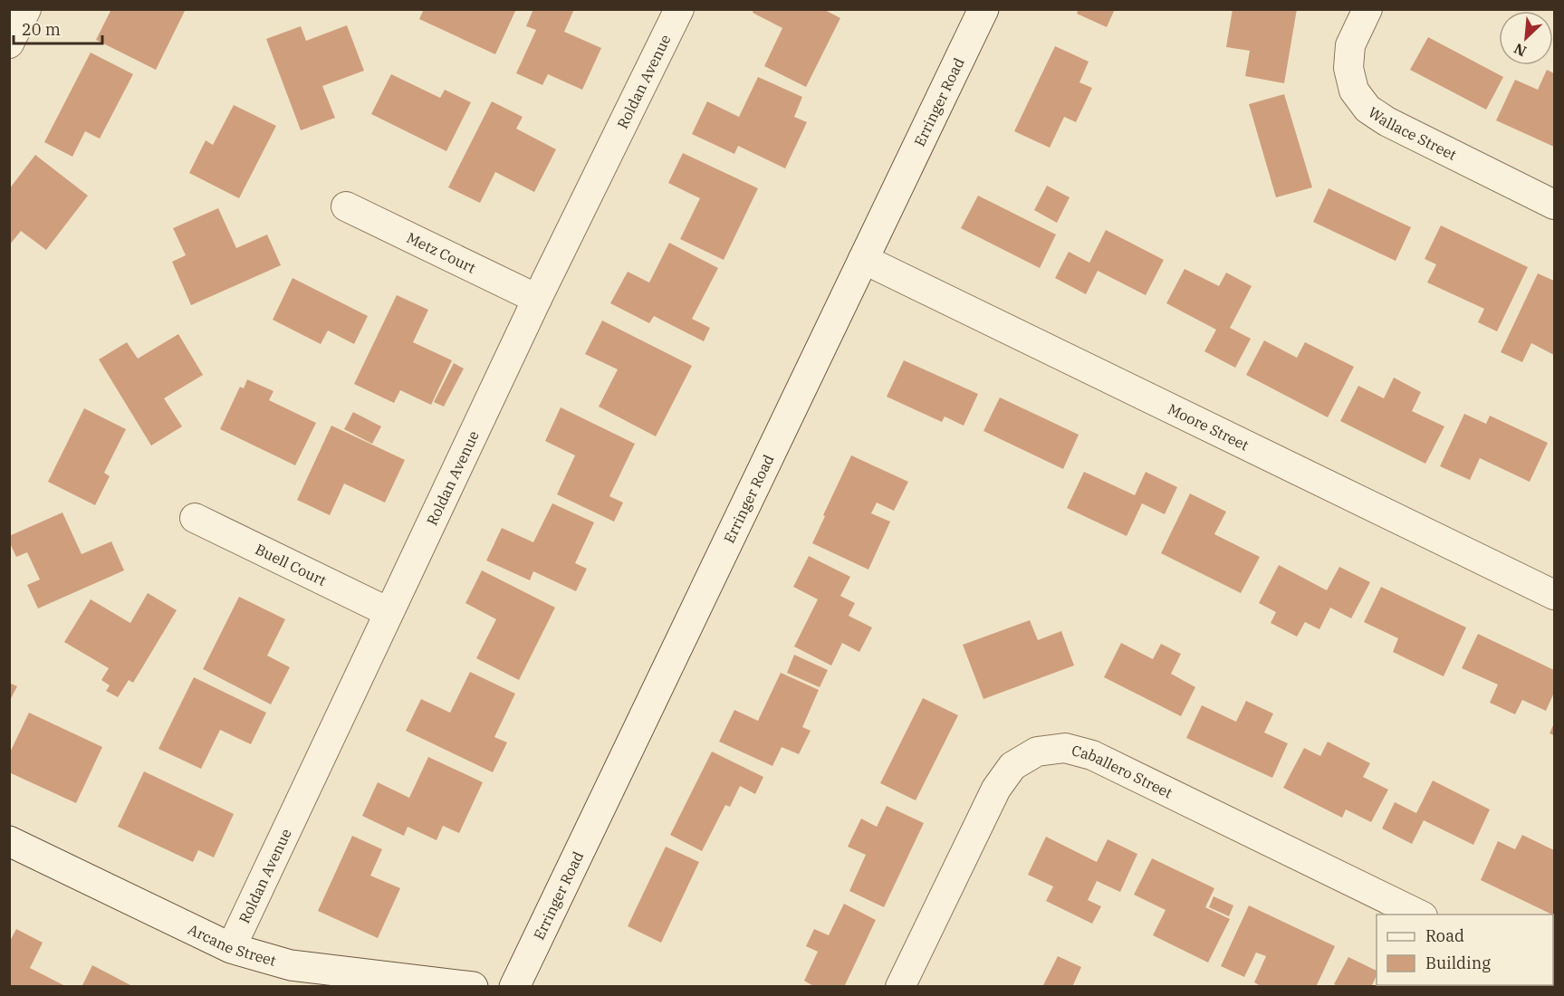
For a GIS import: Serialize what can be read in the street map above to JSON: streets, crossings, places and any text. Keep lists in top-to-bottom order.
{
  "streets": {
    "main road": ["Erringer Road", "Arcane Street"],
    "street": [
      "Roldan Avenue",
      "Wallace Street",
      "Metz Court",
      "Moore Street",
      "Buell Court",
      "Caballero Street"
    ]
  },
  "crossings": [
    ["Roldan Avenue", "Metz Court"],
    ["Roldan Avenue", "Buell Court"],
    ["Roldan Avenue", "Arcane Street"],
    ["Erringer Road", "Moore Street"]
  ],
  "legend": ["Road", "Building"],
  "scale_bar": "20 m",
  "north": "bottom left"
}
